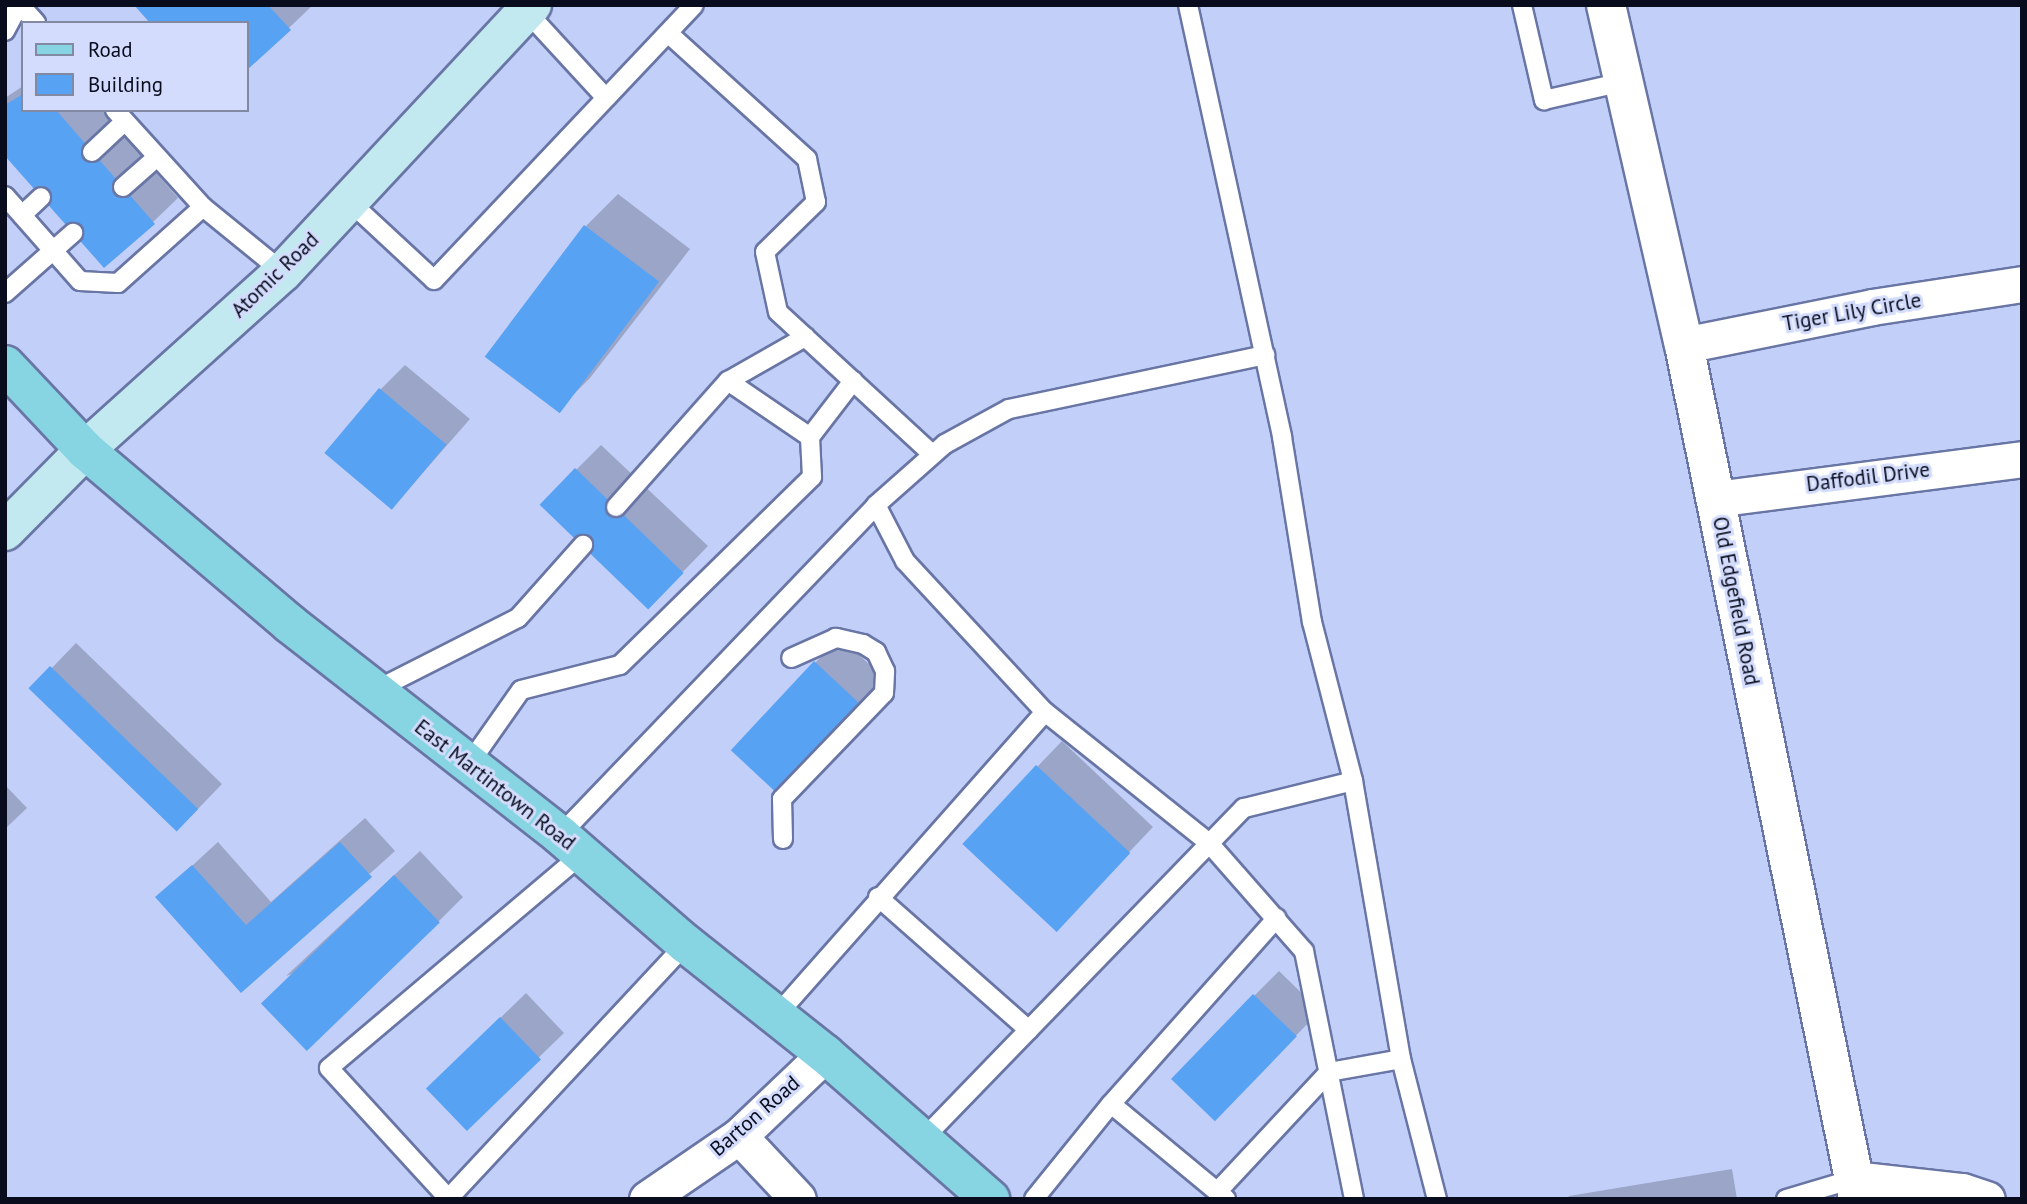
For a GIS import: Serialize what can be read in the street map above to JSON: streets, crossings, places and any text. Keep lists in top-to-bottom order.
{
  "streets": {
    "main road": ["Atomic Road", "East Martintown Road"],
    "street": [
      "Tiger Lily Circle",
      "Daffodil Drive",
      "Old Edgefield Road",
      "Barton Road"
    ]
  },
  "crossings": [
    ["Atomic Road", "East Martintown Road"],
    ["Tiger Lily Circle", "Old Edgefield Road"],
    ["Daffodil Drive", "Old Edgefield Road"],
    ["East Martintown Road", "Barton Road"]
  ],
  "legend": ["Road", "Building"]
}
